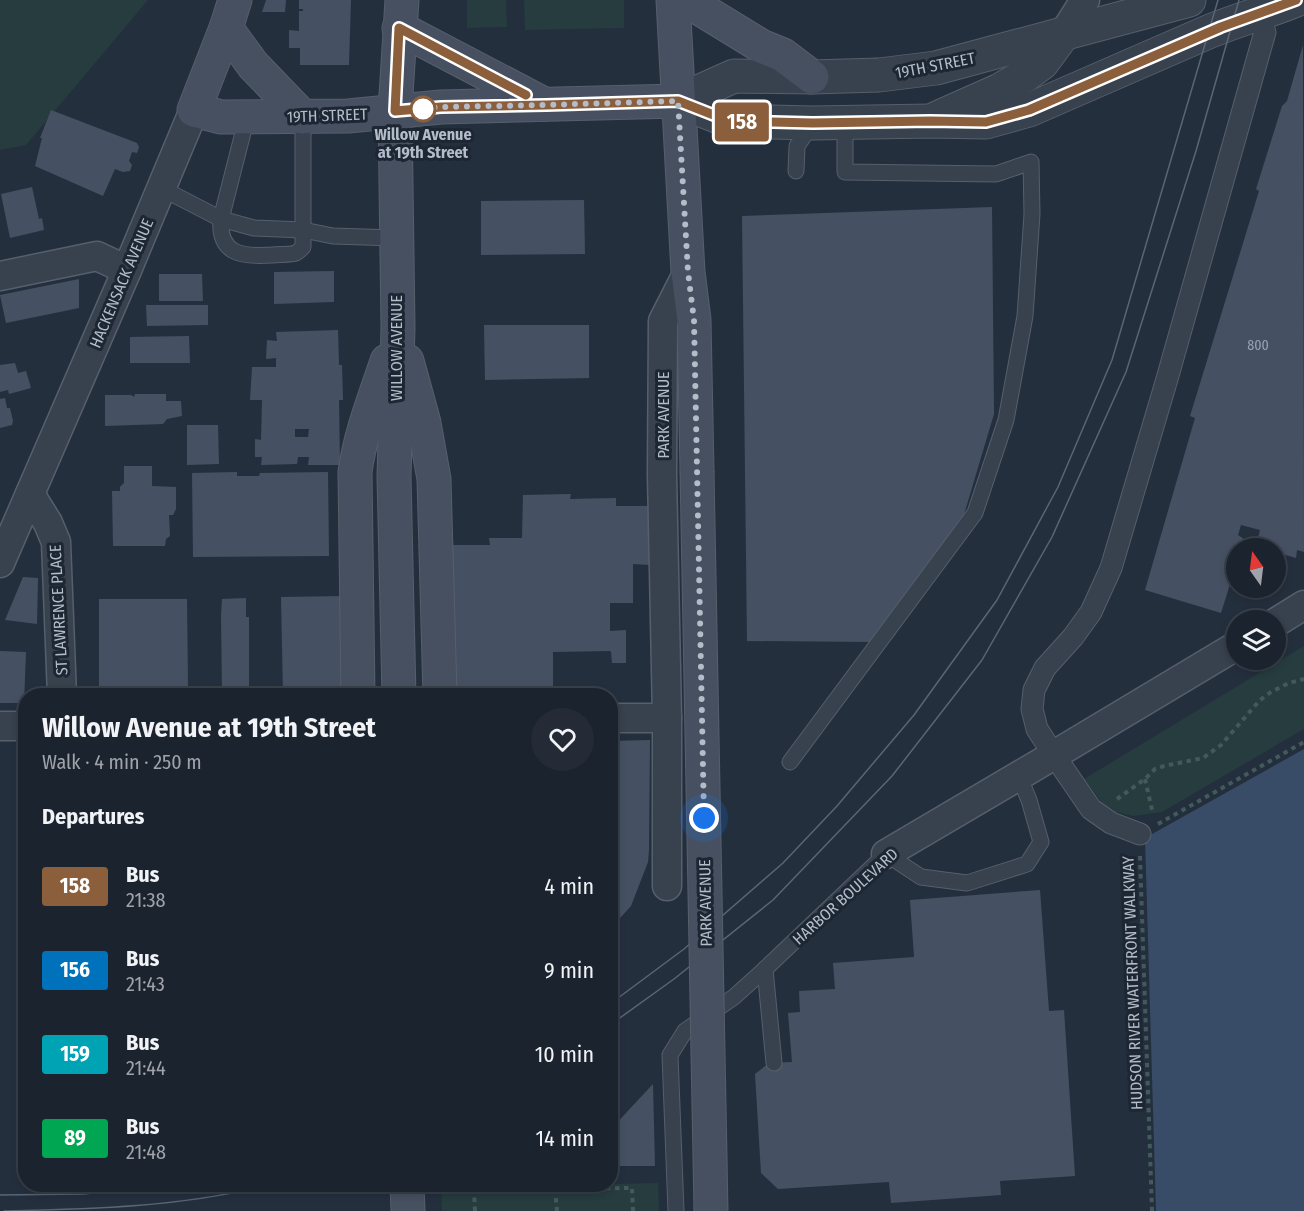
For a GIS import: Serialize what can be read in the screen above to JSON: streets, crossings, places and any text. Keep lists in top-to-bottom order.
{
  "streets": {
    "main road": [
      "19TH STREET",
      "HACKENSACK AVENUE",
      "WILLOW AVENUE",
      "PARK AVENUE"
    ],
    "street": ["ST LAWRENCE PLACE", "HARBOR BOULEVARD"],
    "path": ["HUDSON RIVER WATERFRONT WALKWAY"]
  },
  "crossings": [
    ["19TH STREET", "HACKENSACK AVENUE"],
    ["19TH STREET", "WILLOW AVENUE"],
    ["19TH STREET", "PARK AVENUE"],
    ["HACKENSACK AVENUE", "ST LAWRENCE PLACE"]
  ],
  "places": ["Willow Avenue at 19th Street"],
  "lines": ["bus line 158"],
  "house_numbers": ["800"],
  "north": "top",
  "page": {
    "on_map": "158",
    "heading": [
      ["Willow Avenue at 19th Street", "Walk · 4 min · 250 m"],
      "Departures"
    ],
    "list": [
      {
        "mark": "158",
        "name": "Bus",
        "note": "21:38",
        "value": "4 min"
      },
      {
        "mark": "156",
        "name": "Bus",
        "note": "21:43",
        "value": "9 min"
      },
      {
        "mark": "159",
        "name": "Bus",
        "note": "21:44",
        "value": "10 min"
      },
      {
        "mark": "89",
        "name": "Bus",
        "note": "21:48",
        "value": "14 min"
      }
    ]
  }
}
